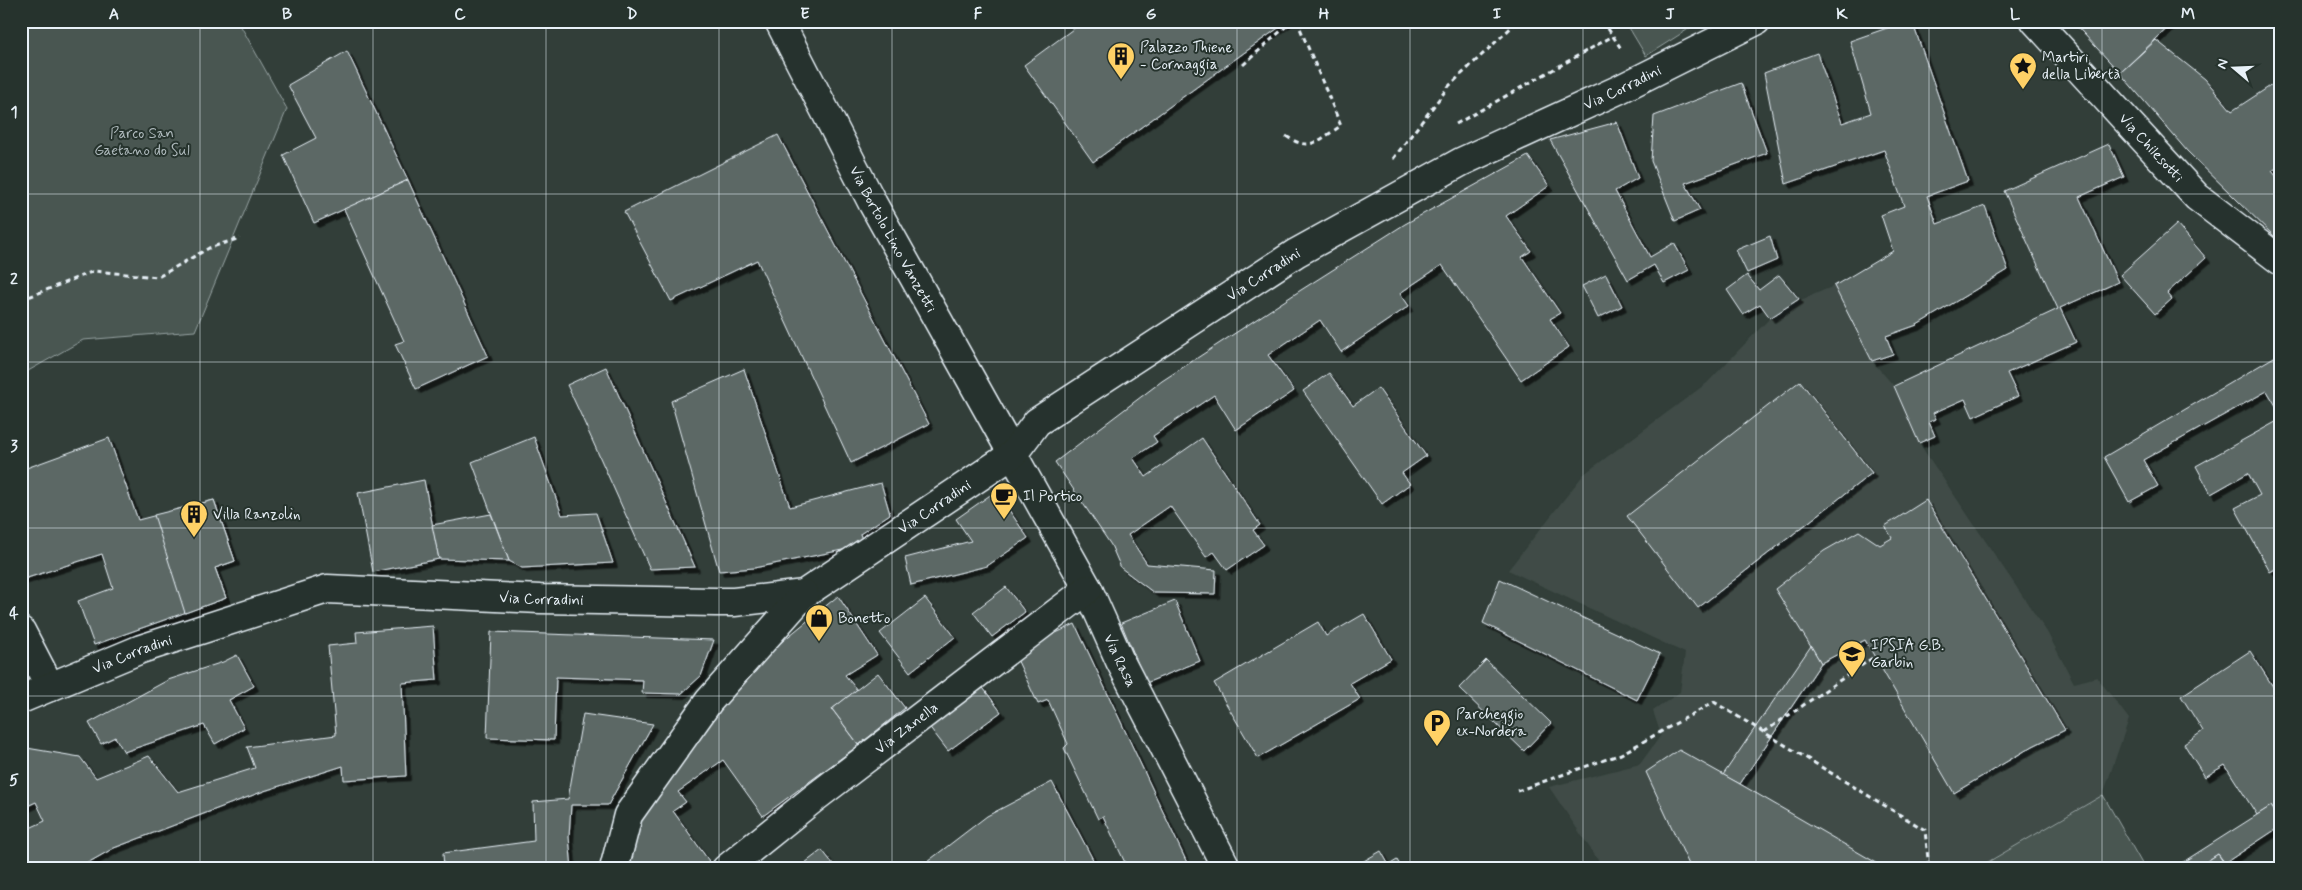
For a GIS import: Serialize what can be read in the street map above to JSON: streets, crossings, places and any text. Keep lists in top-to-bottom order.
{
  "streets": {
    "street": [
      "Via Corradini",
      "Via Chilesotti",
      "Via Bortolo Lino Vanzetti",
      "Via Rasa",
      "Via Zanella"
    ]
  },
  "crossings": [
    ["Via Corradini", "Via Bortolo Lino Vanzetti"],
    ["Via Corradini", "Via Rasa"],
    ["Via Bortolo Lino Vanzetti", "Via Rasa"],
    ["Via Rasa", "Via Zanella"]
  ],
  "parks": ["Parco San Gaetano do Sul"],
  "places": {
    "building": ["Palazzo Thiene - Cornaggia", "Villa Ranzolin"],
    "place": ["Martiri della Libertà"],
    "cafe": ["Il Portico"],
    "shop": ["Bonetto"],
    "school or university": ["IPSIA G.B. Garbin"],
    "parking": ["Parcheggio ex-Nordera"]
  },
  "north": "left",
  "grid": {
    "columns": [
      "A",
      "B",
      "C",
      "D",
      "E",
      "F",
      "G",
      "H",
      "I",
      "J",
      "K",
      "L",
      "M"
    ],
    "rows": [
      "1",
      "2",
      "3",
      "4",
      "5"
    ]
  }
}
